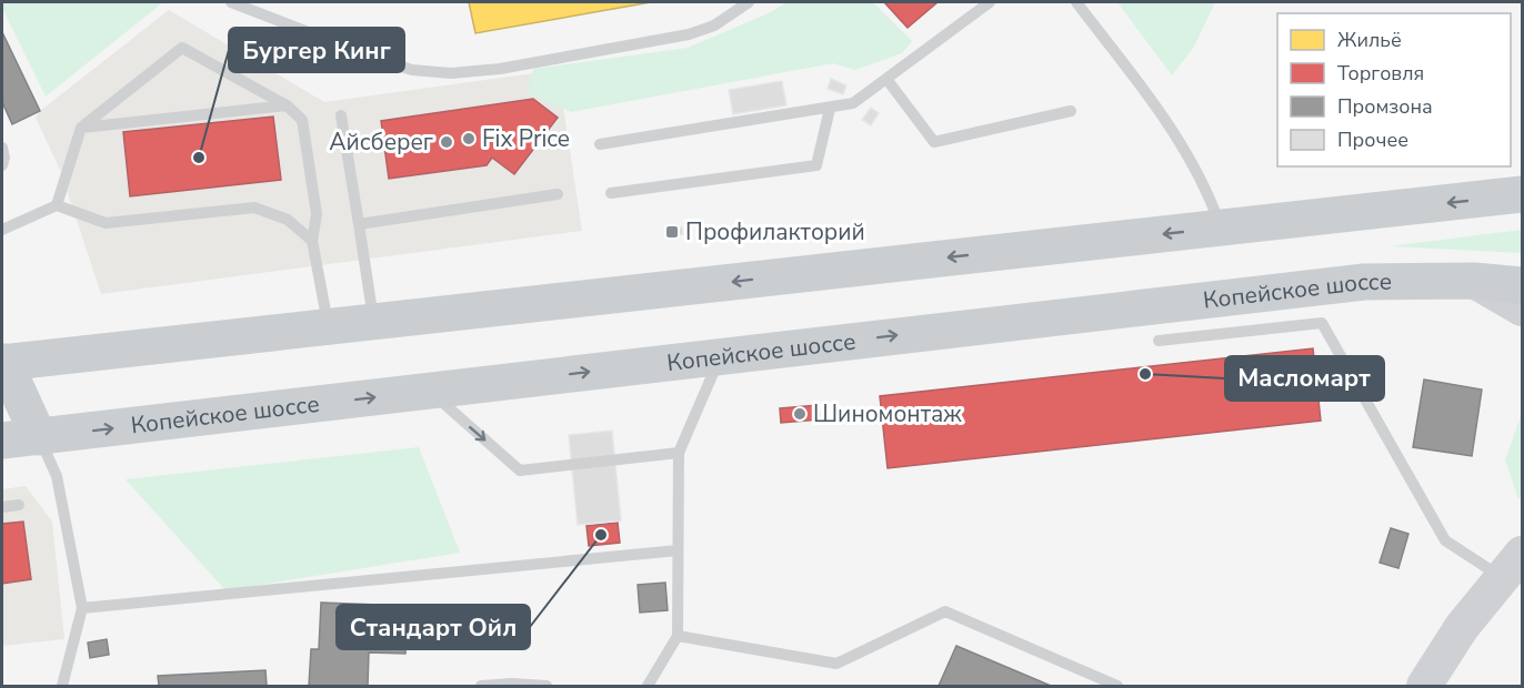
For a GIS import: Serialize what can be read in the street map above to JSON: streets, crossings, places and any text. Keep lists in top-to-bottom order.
{
  "streets": {
    "main road": ["Копейское шоссе"]
  },
  "places": {
    "other": [
      "Fix Price",
      "Айсберег",
      "Бургер Кинг",
      "Масломарт",
      "Шиномонтаж",
      "Стандарт Ойл"
    ],
    "transit": ["Профилакторий"]
  },
  "legend": [
    "Жильё",
    "Торговля",
    "Промзона",
    "Прочее"
  ]
}
